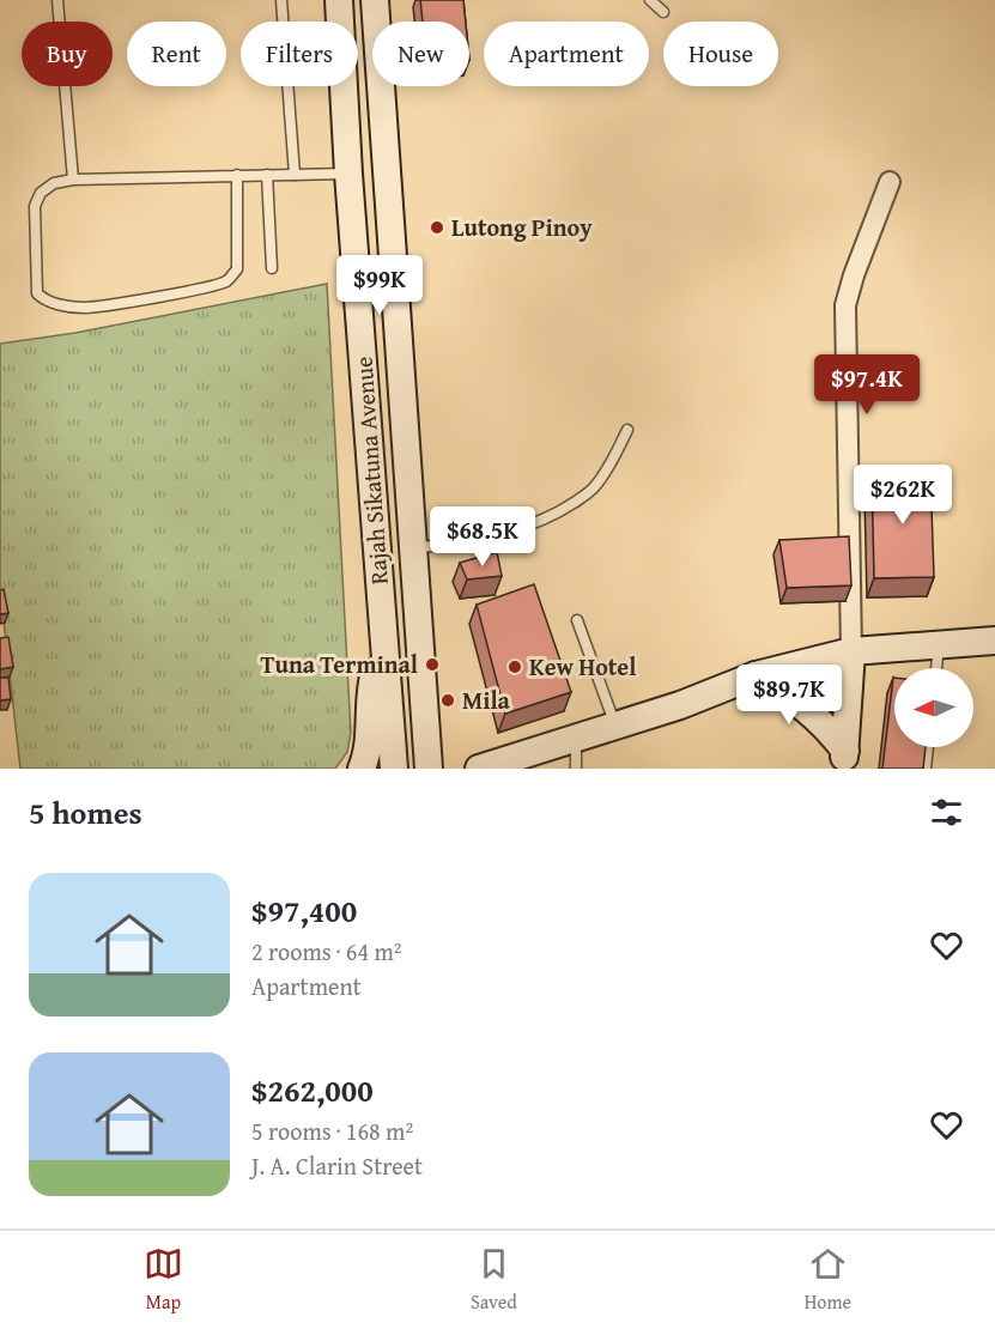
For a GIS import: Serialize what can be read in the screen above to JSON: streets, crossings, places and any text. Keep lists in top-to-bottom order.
{
  "streets": {
    "main road": ["Rajah Sikatuna Avenue"]
  },
  "places": [
    "Lutong Pinoy",
    "Tuna Terminal",
    "Kew Hotel",
    "Mila"
  ],
  "north": "left",
  "page": {
    "chip": [
      "Buy",
      "Rent",
      "Filters",
      "New",
      "Apartment",
      "House"
    ],
    "price": [
      "$99K",
      "$97.4K",
      "$262K",
      "$68.5K",
      "$89.7K"
    ],
    "heading": "5 homes",
    "list": [
      {
        "name": "$97,400",
        "note": "2 rooms · 64 m² · Apartment"
      },
      {
        "name": "$262,000",
        "note": "5 rooms · 168 m² · J. A. Clarin Street"
      }
    ],
    "tabs": ["Map", "Saved", "Home"]
  }
}
